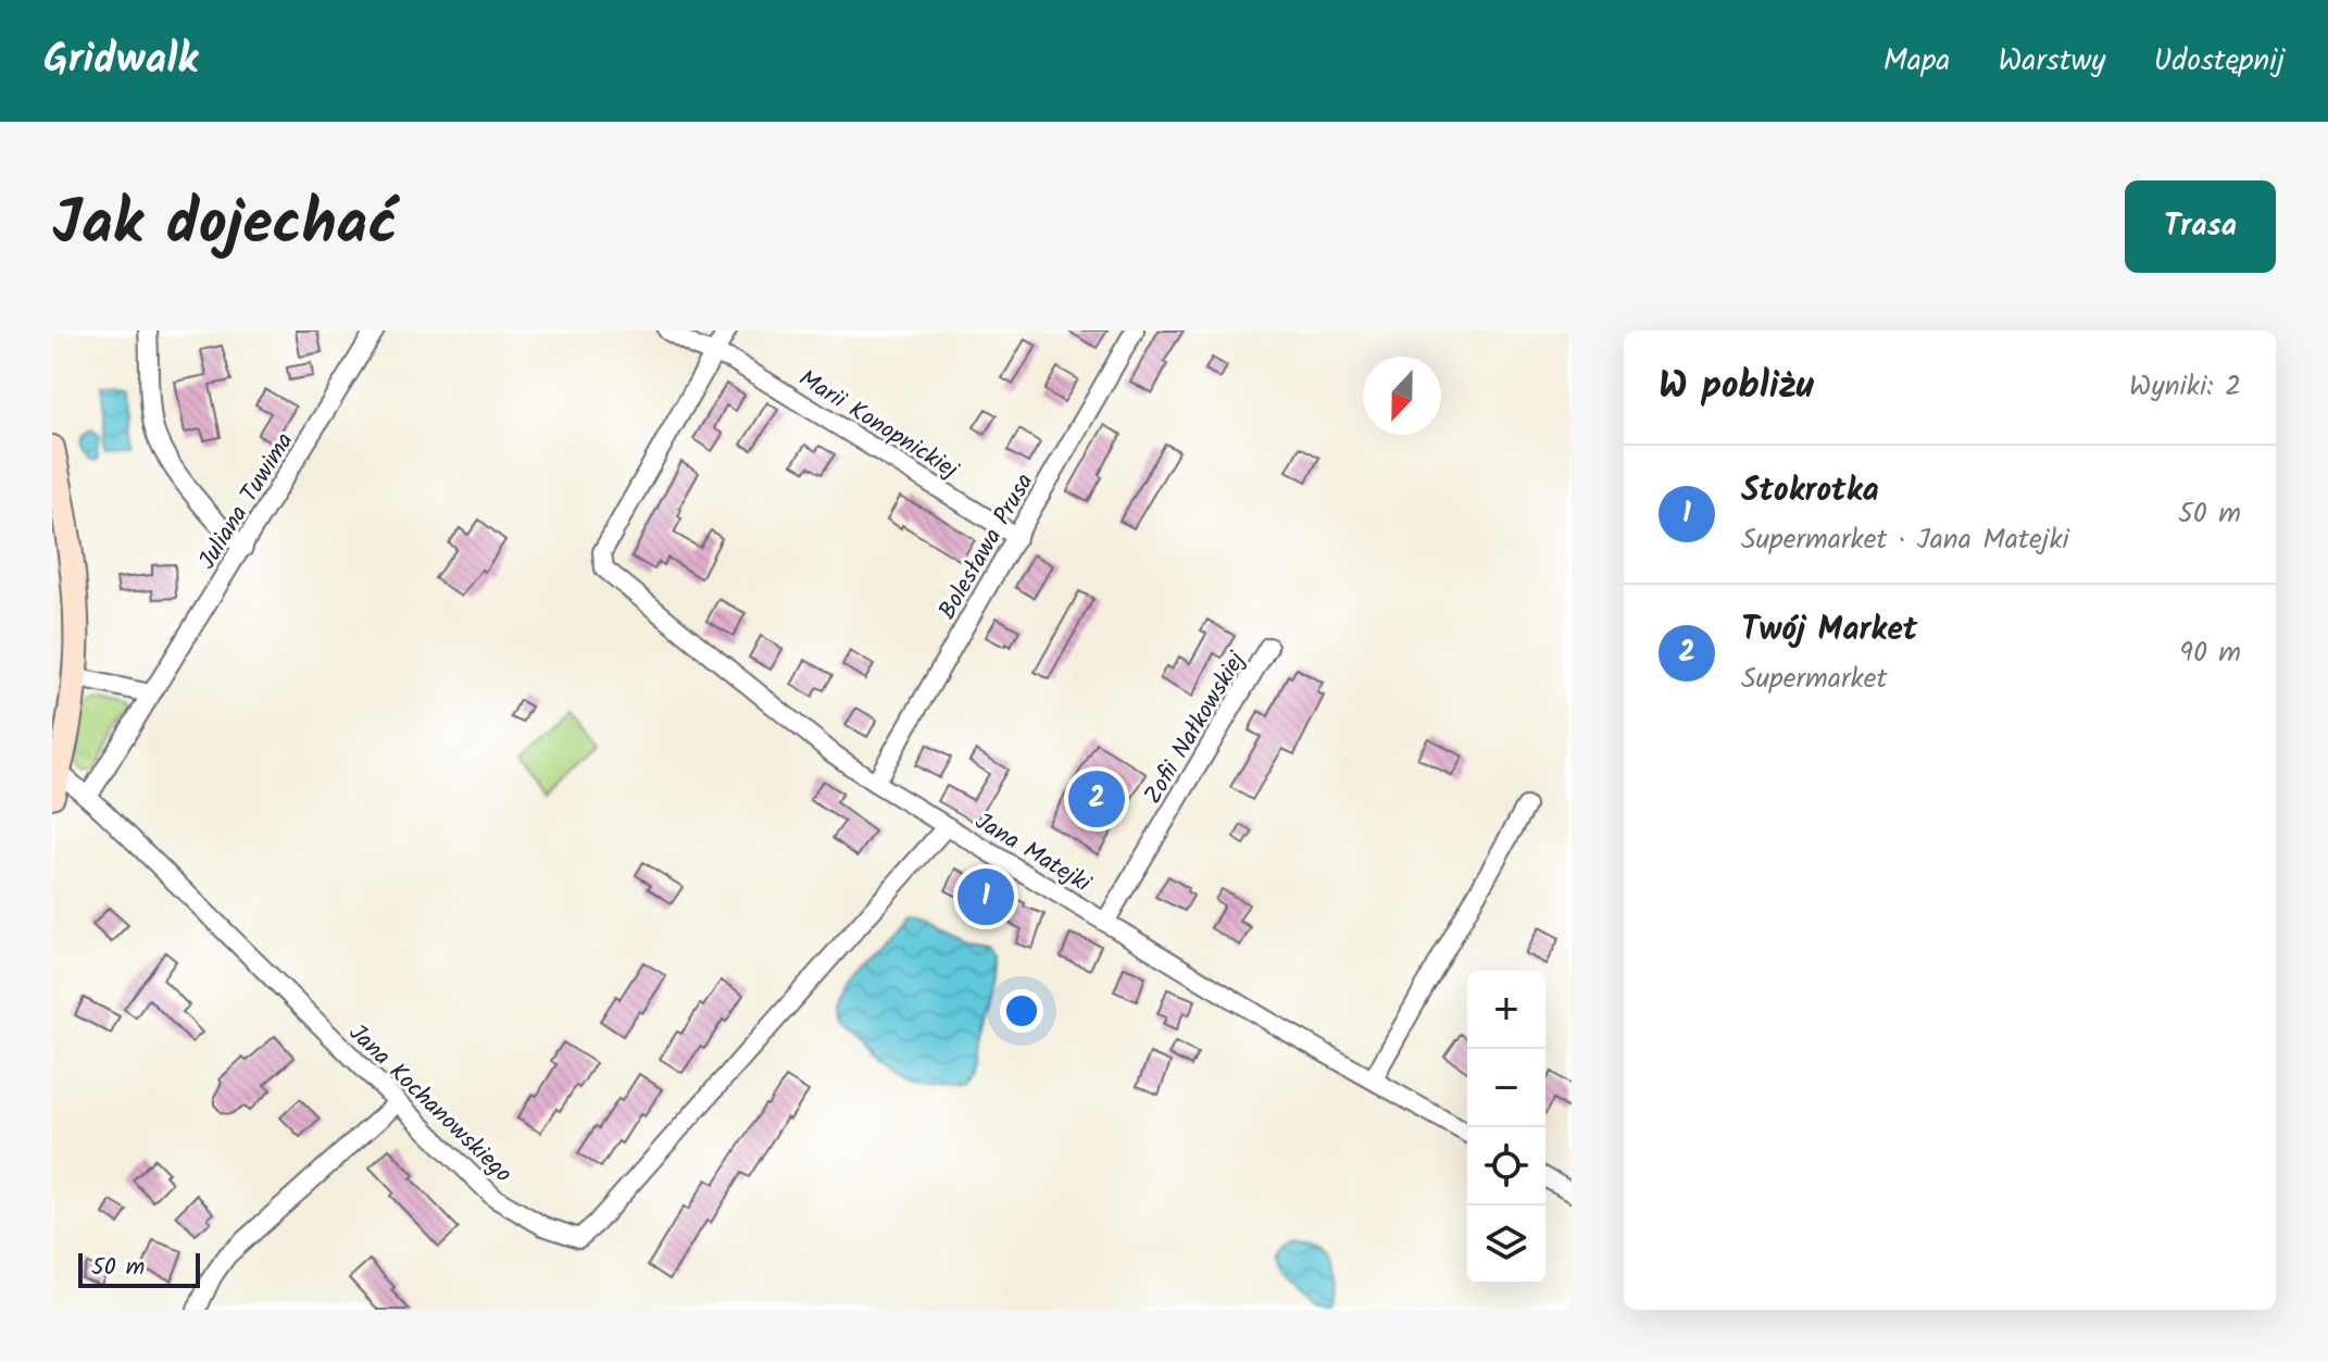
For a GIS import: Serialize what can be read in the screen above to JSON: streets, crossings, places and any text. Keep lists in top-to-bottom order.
{
  "streets": {
    "street": [
      "Marii Konopnickiej",
      "Juliana Tuwima",
      "Bolesława Prusa",
      "Zofii Nałkowskiej",
      "Jana Matejki",
      "Jana Kochanowskiego"
    ]
  },
  "crossings": [
    ["Marii Konopnickiej", "Bolesława Prusa"],
    ["Marii Konopnickiej", "Jana Matejki"],
    ["Juliana Tuwima", "Jana Kochanowskiego"],
    ["Bolesława Prusa", "Jana Matejki"],
    ["Zofii Nałkowskiej", "Jana Matejki"],
    ["Jana Matejki", "Jana Kochanowskiego"]
  ],
  "scale_bar": "50 m",
  "north": "bottom",
  "page": {
    "header": "Gridwalk",
    "nav": ["Mapa", "Warstwy", "Udostępnij"],
    "title": "Jak dojechać",
    "buttons": "Trasa",
    "heading": ["W pobliżu", "Wyniki: 2"],
    "list": [
      {
        "mark": "1",
        "name": "Stokrotka",
        "note": "Supermarket · Jana Matejki",
        "value": "50 m"
      },
      {
        "mark": "2",
        "name": "Twój Market",
        "note": "Supermarket",
        "value": "90 m"
      }
    ],
    "pins": ["2", "1"],
    "map_buttons": ["+", "−"],
    "scale": "50 m"
  }
}
